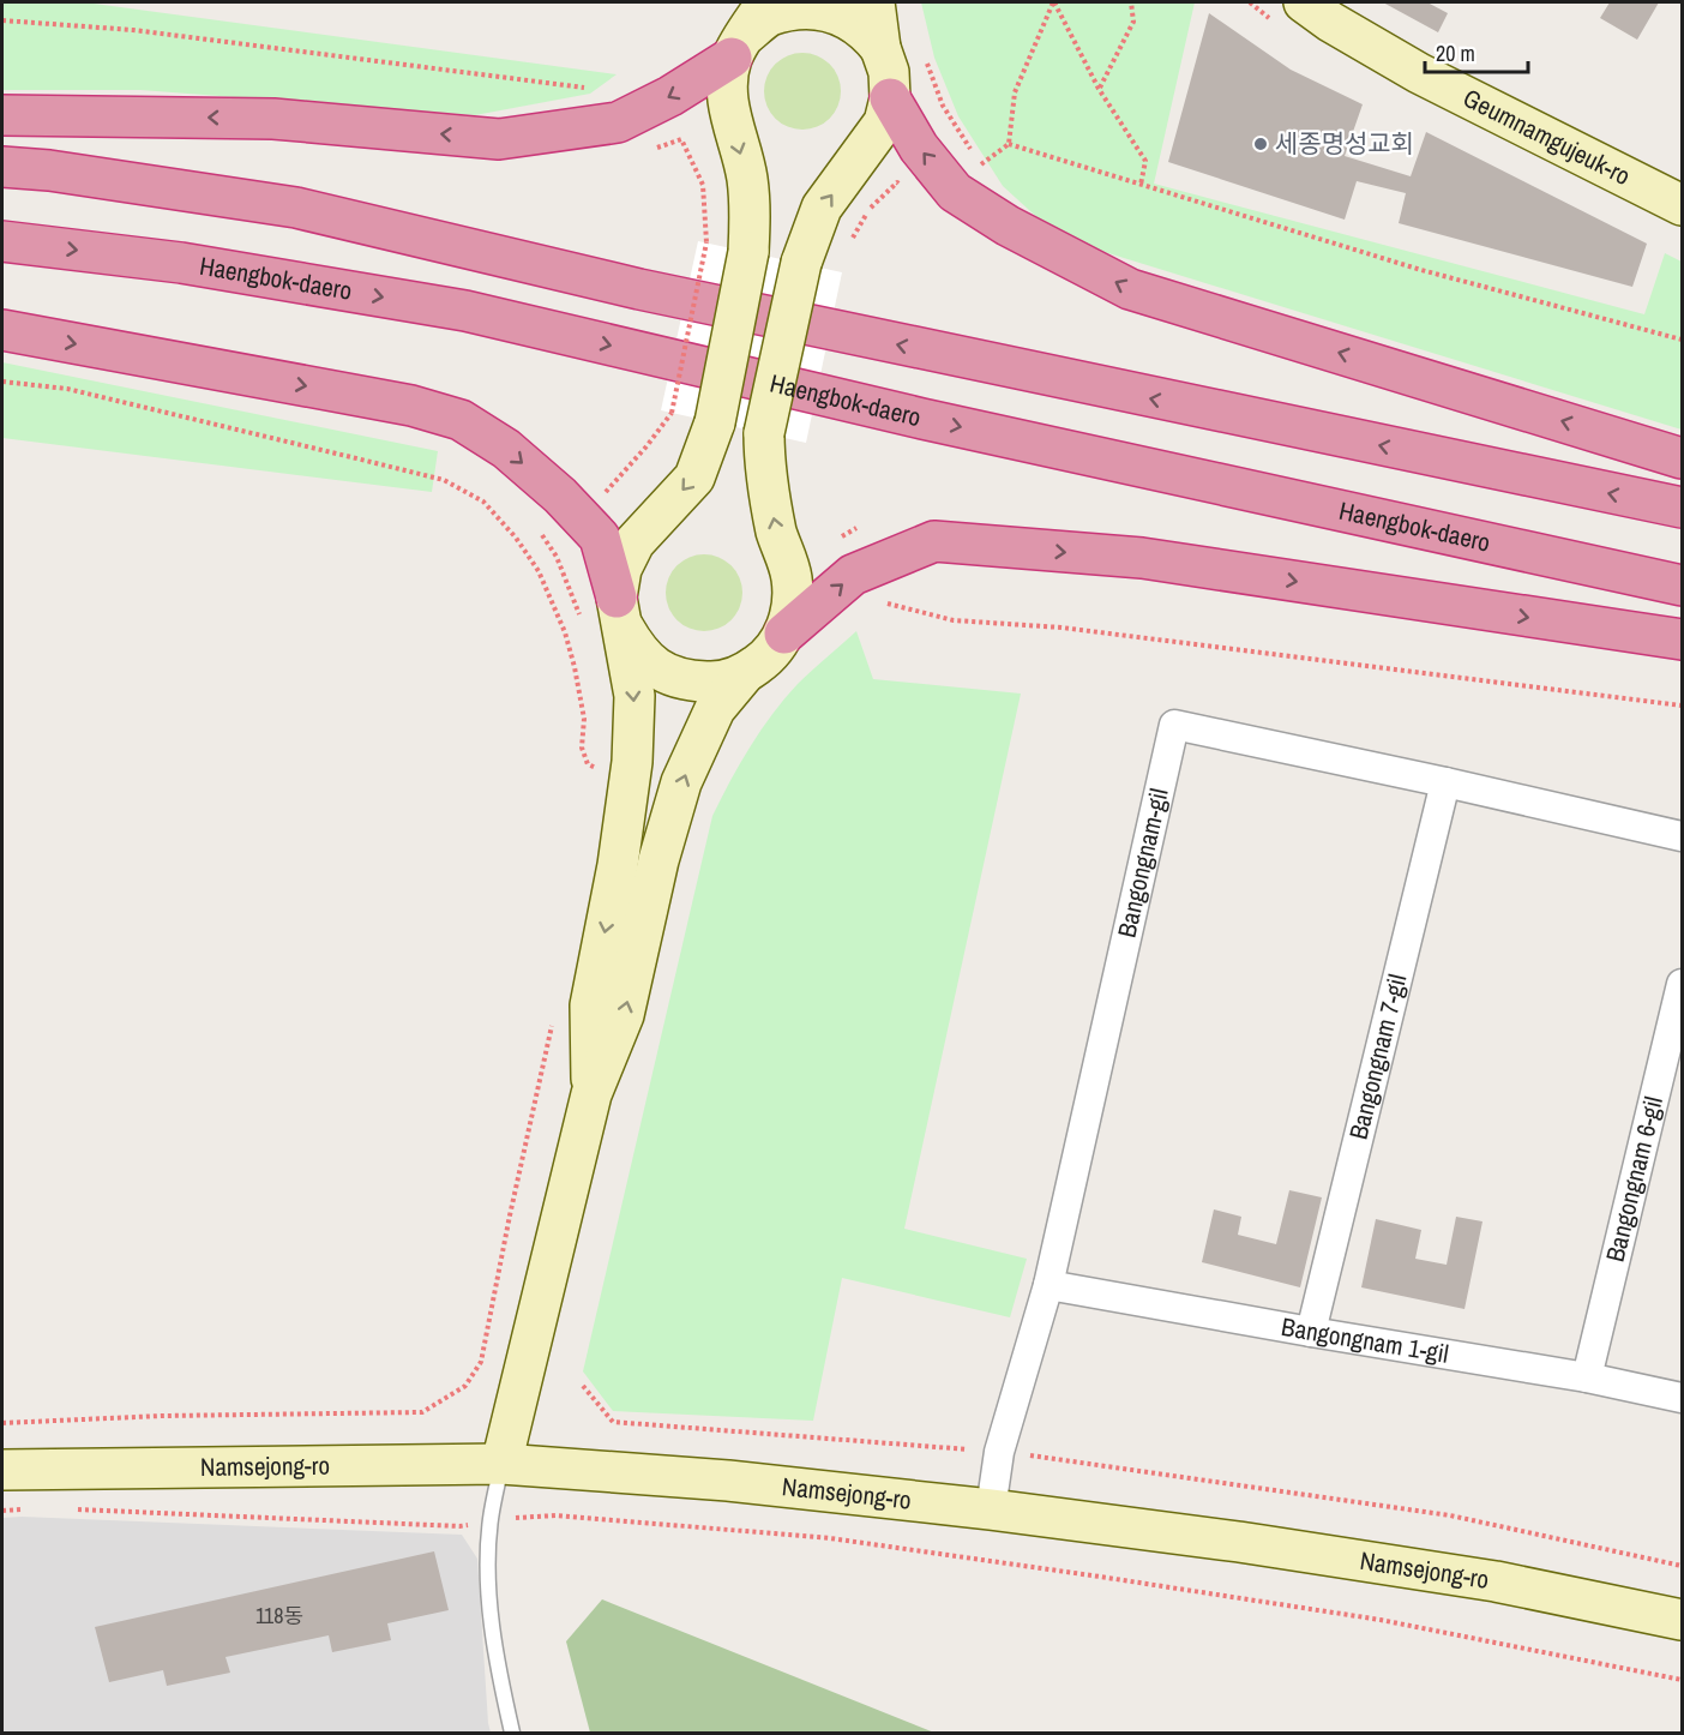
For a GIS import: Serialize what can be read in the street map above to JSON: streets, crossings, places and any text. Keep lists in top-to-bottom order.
{
  "streets": {
    "highway": ["Haengbok-daero"],
    "street": [
      "Geumnamgujeuk-ro",
      "Bangongnam-gil",
      "Bangongnam 7-gil",
      "Bangongnam 6-gil",
      "Bangongnam 1-gil",
      "Namsejong-ro"
    ]
  },
  "crossings": [
    ["Bangongnam-gil", "Bangongnam 7-gil"],
    ["Bangongnam-gil", "Bangongnam 1-gil"],
    ["Bangongnam-gil", "Namsejong-ro"],
    ["Bangongnam 7-gil", "Bangongnam 1-gil"],
    ["Bangongnam 6-gil", "Bangongnam 1-gil"]
  ],
  "places": ["세종명성교회"],
  "house_numbers": ["118동"],
  "scale_bar": "20 m"
}
